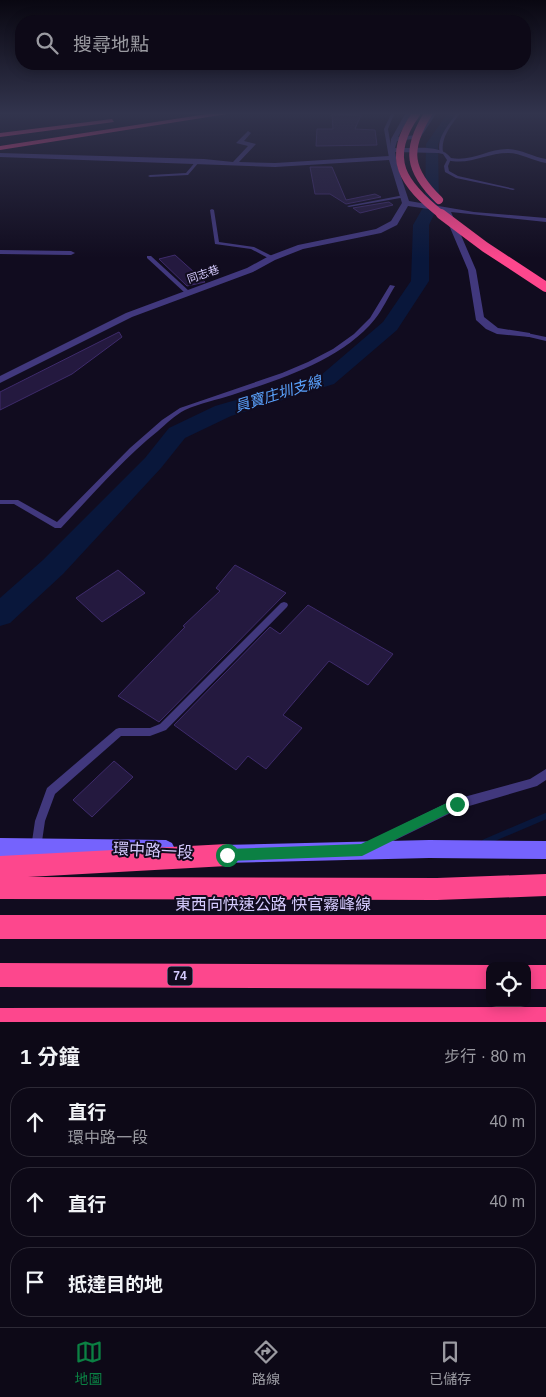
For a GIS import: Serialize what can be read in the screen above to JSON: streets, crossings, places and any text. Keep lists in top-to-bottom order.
{
  "streets": {
    "highway": ["東西向快速公路 快官霧峰線", "74"],
    "street": ["同志巷", "環中路一段"]
  },
  "water": ["員寶庄圳支線"],
  "page": {
    "search": "搜尋地點",
    "heading": ["1 分鐘", "步行 · 80 m"],
    "list": [
      ["直行", "環中路一段", "40 m"],
      ["直行", "40 m"],
      "抵達目的地"
    ],
    "nav": ["地圖", "路線", "已儲存"]
  }
}
